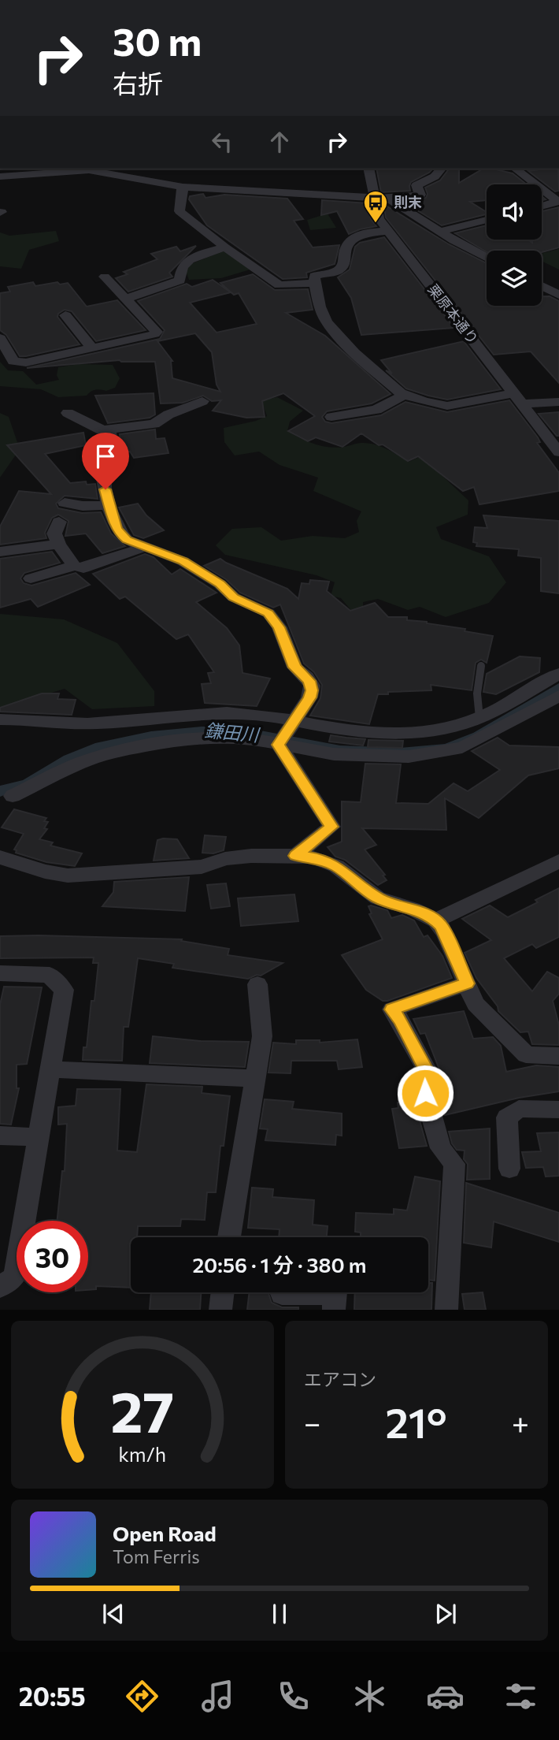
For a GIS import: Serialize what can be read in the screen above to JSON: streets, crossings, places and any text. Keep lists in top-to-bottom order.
{
  "streets": {
    "street": ["栗原本通り"]
  },
  "water": ["鎌田川"],
  "places": {
    "bus stop": ["則末"]
  },
  "page": {
    "turn": ["30 m", "右折"],
    "limit": "30",
    "trip": "20:56 · 1 分 · 380 m",
    "tile": "エアコン",
    "heat": ["−", "21°", "+"],
    "song": ["Open Road", "Tom Ferris"],
    "tabs": "20:55",
    "gauge": ["27", "km/h"]
  }
}
